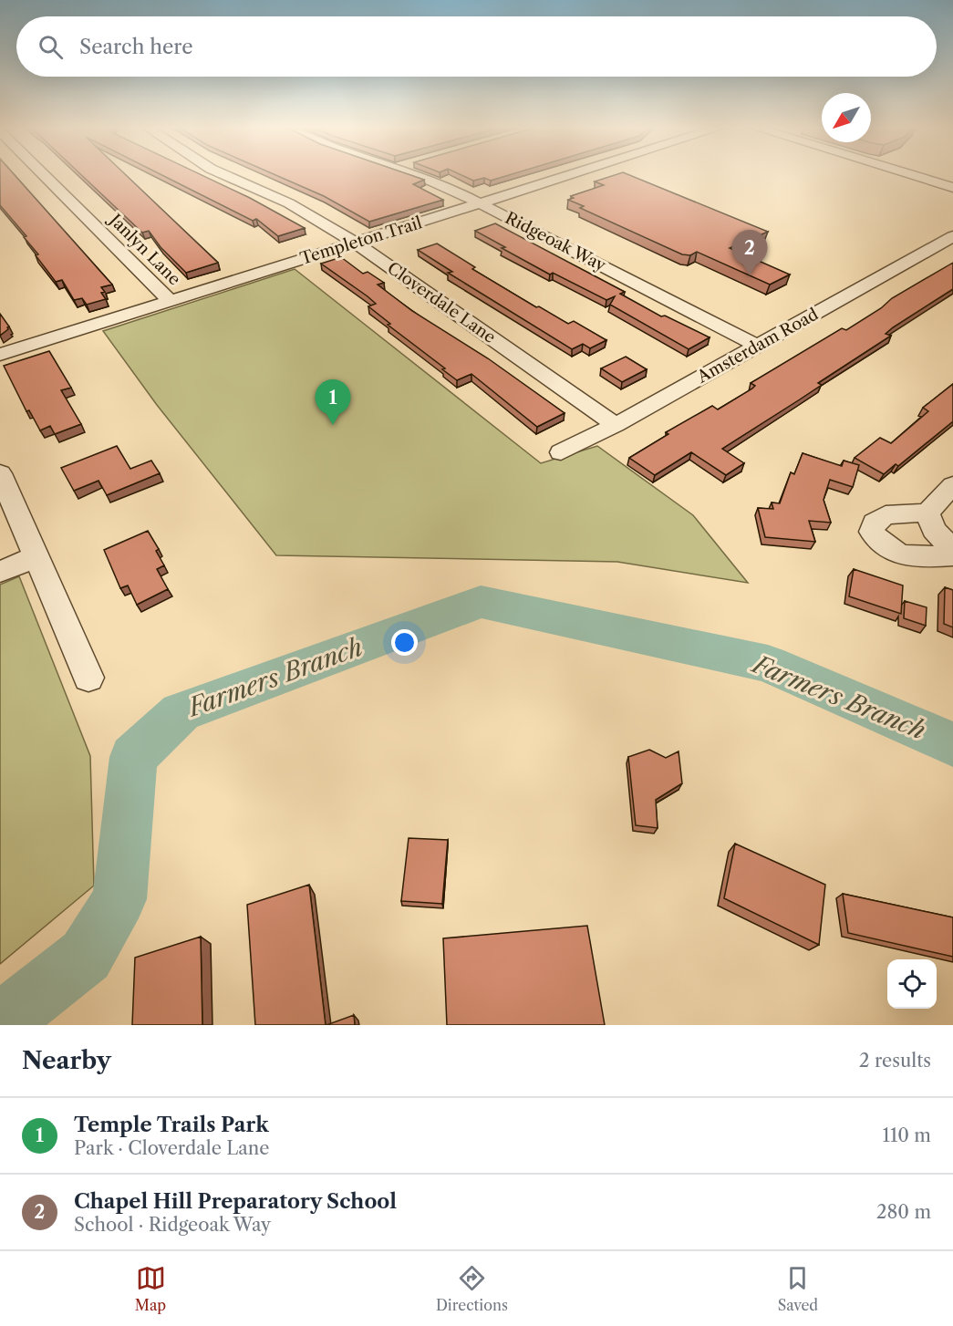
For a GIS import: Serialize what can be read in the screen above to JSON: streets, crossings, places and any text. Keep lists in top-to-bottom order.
{
  "streets": {
    "street": [
      "Templeton Trail",
      "Ridgeoak Way",
      "Janlyn Lane",
      "Cloverdale Lane",
      "Amsterdam Road"
    ]
  },
  "crossings": [
    ["Templeton Trail", "Ridgeoak Way"],
    ["Templeton Trail", "Janlyn Lane"],
    ["Templeton Trail", "Cloverdale Lane"],
    ["Ridgeoak Way", "Amsterdam Road"],
    ["Cloverdale Lane", "Amsterdam Road"]
  ],
  "water": ["Farmers Branch"],
  "north": "bottom left",
  "page": {
    "search": "Search here",
    "pins": ["2", "1"],
    "heading": ["Nearby", "2 results"],
    "list": [
      {
        "mark": "1",
        "name": "Temple Trails Park",
        "note": "Park · Cloverdale Lane",
        "value": "110 m"
      },
      {
        "mark": "2",
        "name": "Chapel Hill Preparatory School",
        "note": "School · Ridgeoak Way",
        "value": "280 m"
      }
    ],
    "nav": ["Map", "Directions", "Saved"]
  }
}
